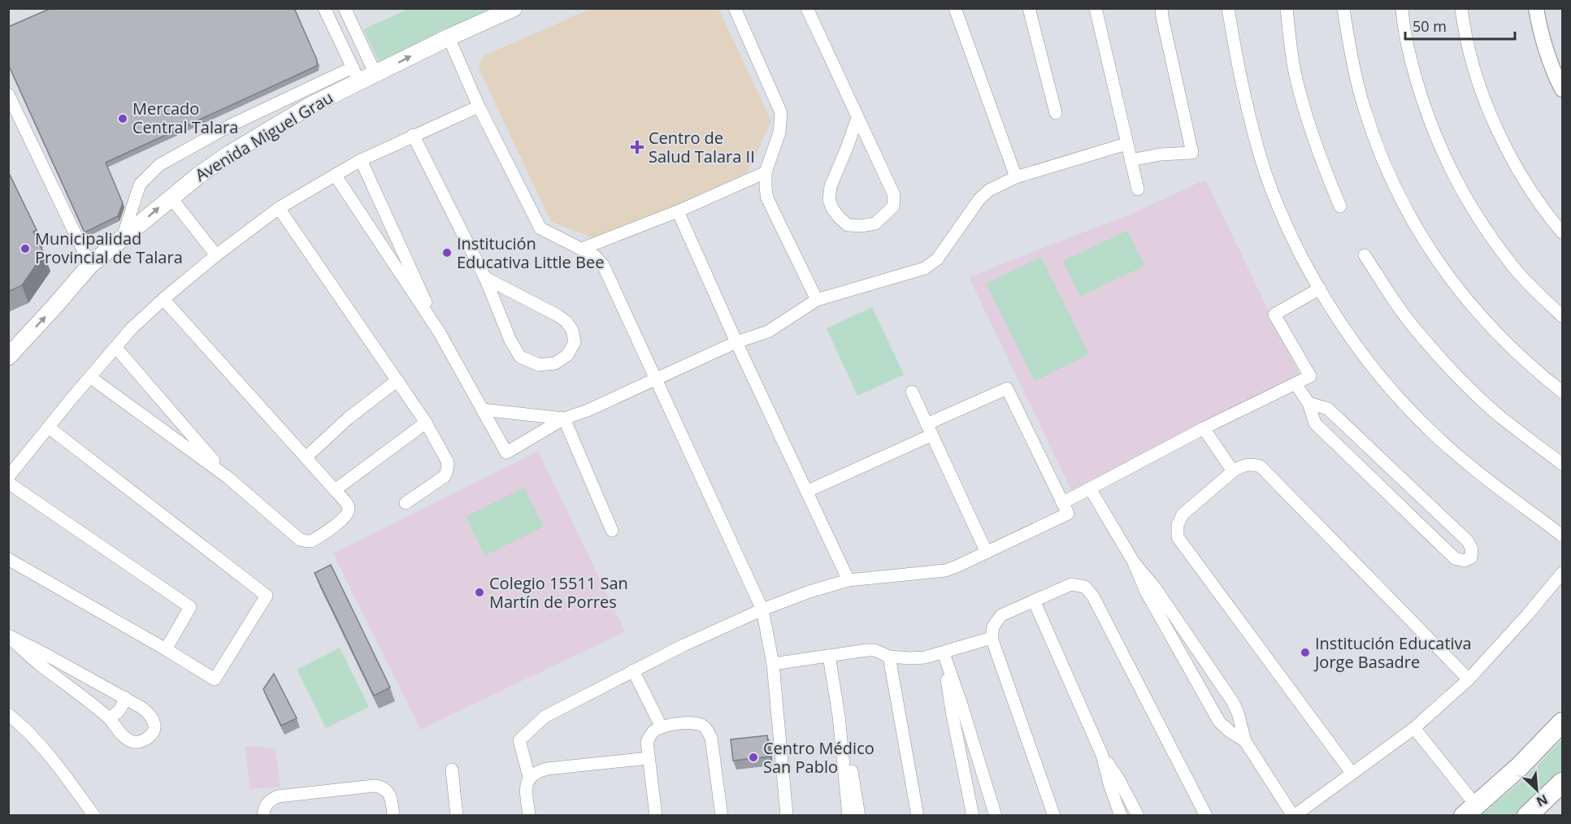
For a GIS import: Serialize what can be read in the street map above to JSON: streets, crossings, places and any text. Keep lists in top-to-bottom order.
{
  "streets": {
    "main road": ["Avenida Miguel Grau"]
  },
  "one_way": ["Avenida Miguel Grau"],
  "places": {
    "other": [
      "Mercado Central Talara",
      "Municipalidad Provincial de Talara",
      "Institución Educativa Little Bee",
      "Colegio 15511 San Martín de Porres",
      "Institución Educativa Jorge Basadre",
      "Centro Médico San Pablo"
    ],
    "health": ["Centro de Salud Talara II"]
  },
  "scale_bar": "50 m",
  "north": "bottom right"
}
